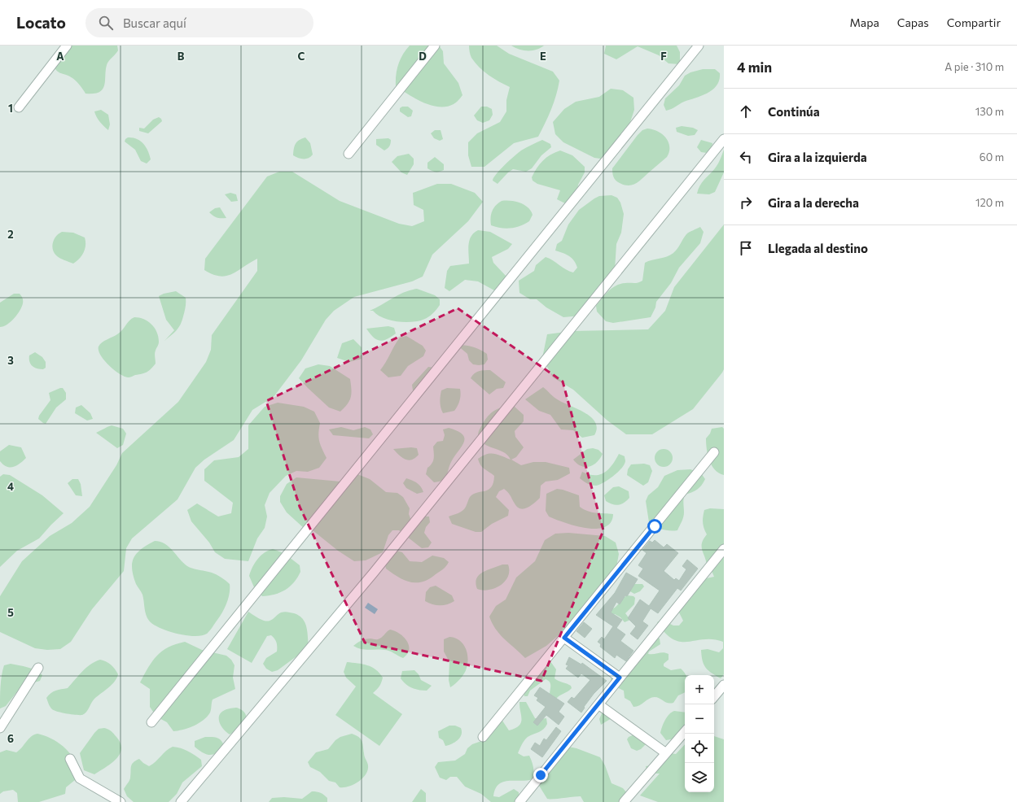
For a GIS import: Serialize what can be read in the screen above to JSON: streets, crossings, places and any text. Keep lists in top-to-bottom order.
{
  "page": {
    "header": "Locato",
    "search": "Buscar aquí",
    "nav": ["Mapa", "Capas", "Compartir"],
    "heading": ["4 min", "A pie · 310 m"],
    "list": [
      ["Continúa", "130 m"],
      ["Gira a la izquierda", "60 m"],
      ["Gira a la derecha", "120 m"],
      "Llegada al destino"
    ],
    "map_buttons": ["+", "−"]
  },
  "grid": {
    "columns": [
      "A",
      "B",
      "C",
      "D",
      "E",
      "F"
    ],
    "rows": [
      "1",
      "2",
      "3",
      "4",
      "5",
      "6"
    ]
  }
}
